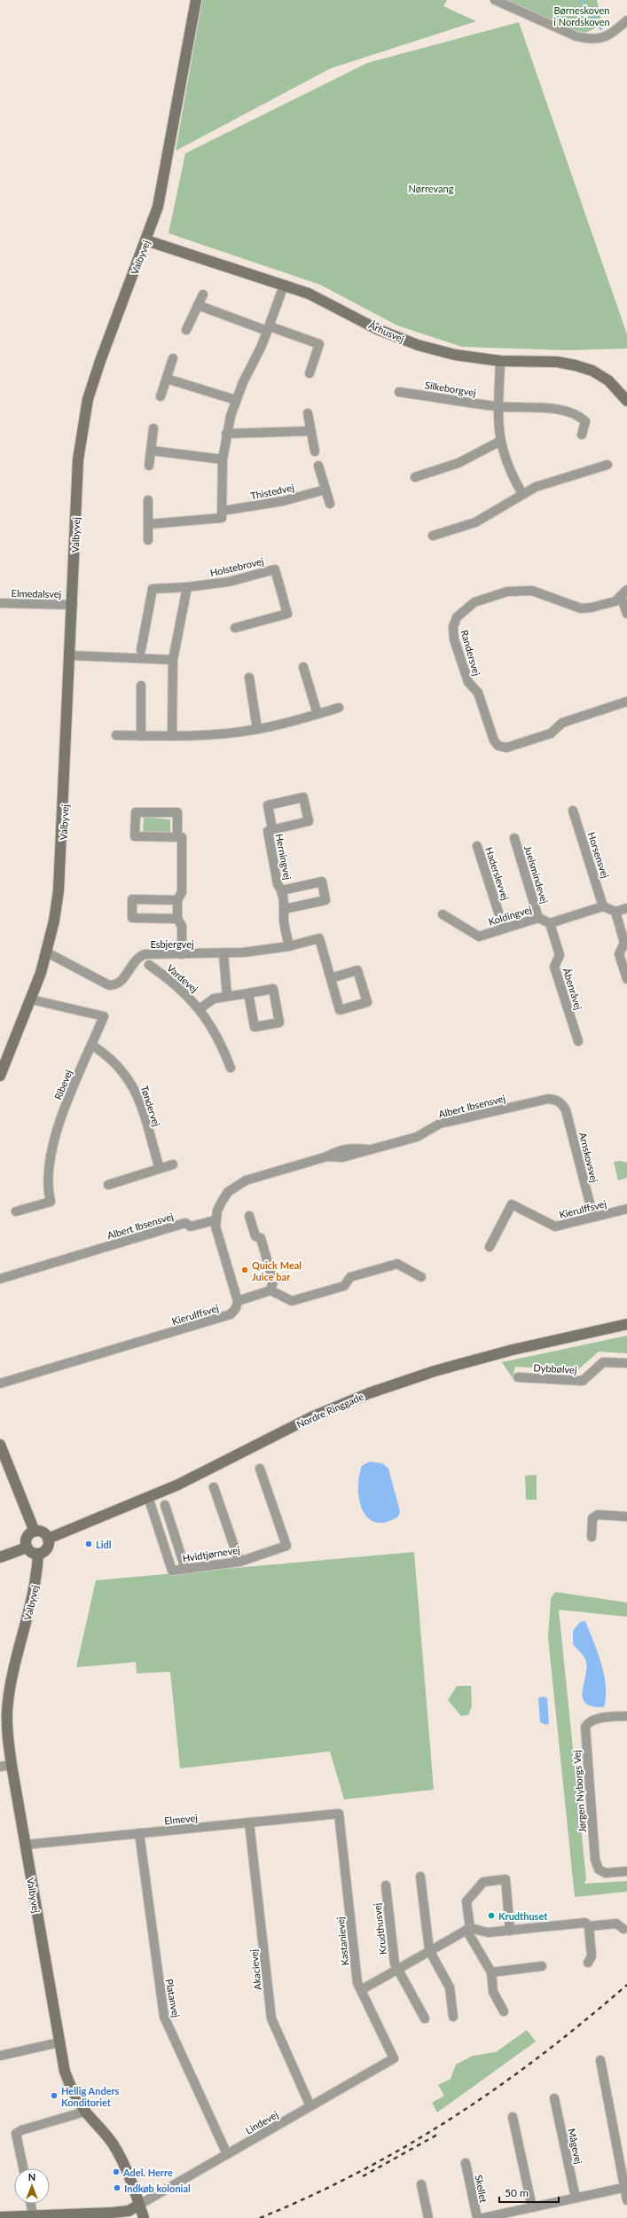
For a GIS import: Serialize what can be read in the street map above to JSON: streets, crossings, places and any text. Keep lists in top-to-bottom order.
{
  "streets": {
    "street": [
      "Valbyvej",
      "Århusvej",
      "Silkeborgvej",
      "Thistedvej",
      "Holstebrovej",
      "Elmedalsvej",
      "Randersvej",
      "Horsensvej",
      "Herningvej",
      "Haderslevvej",
      "Juelsmindevej",
      "Koldingvej",
      "Esbjergvej",
      "Vardevej",
      "Åbenråvej",
      "Ribevej",
      "Tøndervej",
      "Albert Ibsensvej",
      "Arnskovsvej",
      "Kierulffsvej",
      "Dybbølvej",
      "Nordre Ringgade",
      "Hvidtjørnevej",
      "Jørgen Nyborgs Vej",
      "Elmevej",
      "Krudthusvej",
      "Kastanievej",
      "Akacievej",
      "Platanvej",
      "Lindevej",
      "Mågevej",
      "Skellet"
    ]
  },
  "crossings": [
    ["Valbyvej", "Århusvej"],
    ["Valbyvej", "Elmedalsvej"],
    ["Valbyvej", "Esbjergvej"],
    ["Valbyvej", "Ribevej"],
    ["Valbyvej", "Nordre Ringgade"],
    ["Valbyvej", "Elmevej"],
    ["Valbyvej", "Lindevej"],
    ["Herningvej", "Esbjergvej"],
    ["Haderslevvej", "Koldingvej"],
    ["Juelsmindevej", "Koldingvej"],
    ["Koldingvej", "Åbenråvej"],
    ["Ribevej", "Tøndervej"],
    ["Albert Ibsensvej", "Arnskovsvej"],
    ["Arnskovsvej", "Kierulffsvej"],
    ["Nordre Ringgade", "Hvidtjørnevej"],
    ["Elmevej", "Kastanievej"],
    ["Elmevej", "Akacievej"],
    ["Elmevej", "Platanvej"],
    ["Kastanievej", "Lindevej"],
    ["Akacievej", "Lindevej"],
    ["Platanvej", "Lindevej"]
  ],
  "parks": ["Børneskoven i Nordskoven", "Nørrevang"],
  "places": [
    "Quick Meal Juice bar",
    "Lidl",
    "Krudthuset",
    "Hellig Anders Konditoriet",
    "Adel. Herre",
    "Indkøb kolonial"
  ],
  "scale_bar": "50 m",
  "north": "top"
}
